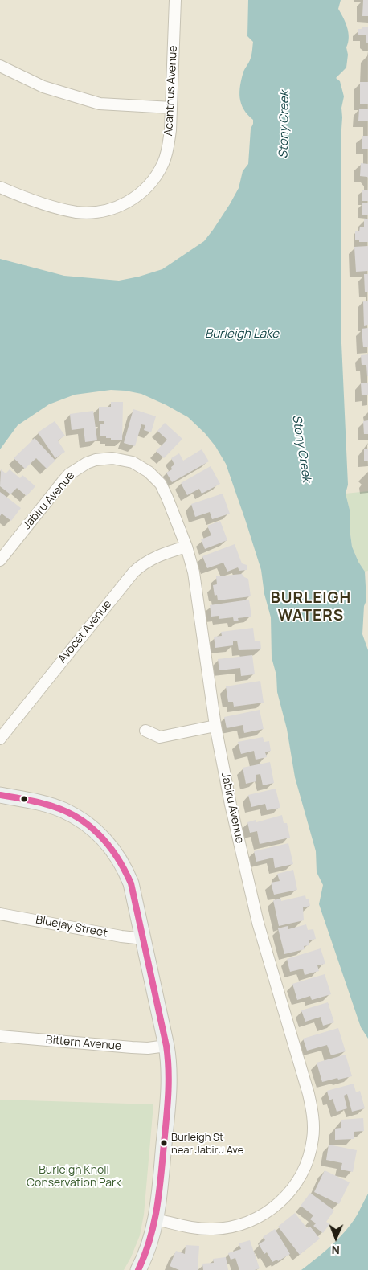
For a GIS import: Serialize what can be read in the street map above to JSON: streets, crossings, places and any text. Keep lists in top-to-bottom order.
{
  "streets": {
    "street": [
      "Acanthus Avenue",
      "Jabiru Avenue",
      "Avocet Avenue",
      "Bluejay Street",
      "Bittern Avenue"
    ]
  },
  "crossings": [
    ["Jabiru Avenue", "Avocet Avenue"]
  ],
  "districts": ["BURLEIGH WATERS"],
  "water": ["Stony Creek", "Burleigh Lake"],
  "parks": ["Burleigh Knoll Conservation Park"],
  "places": ["Burleigh St near Jabiru Ave"],
  "north": "bottom"
}
